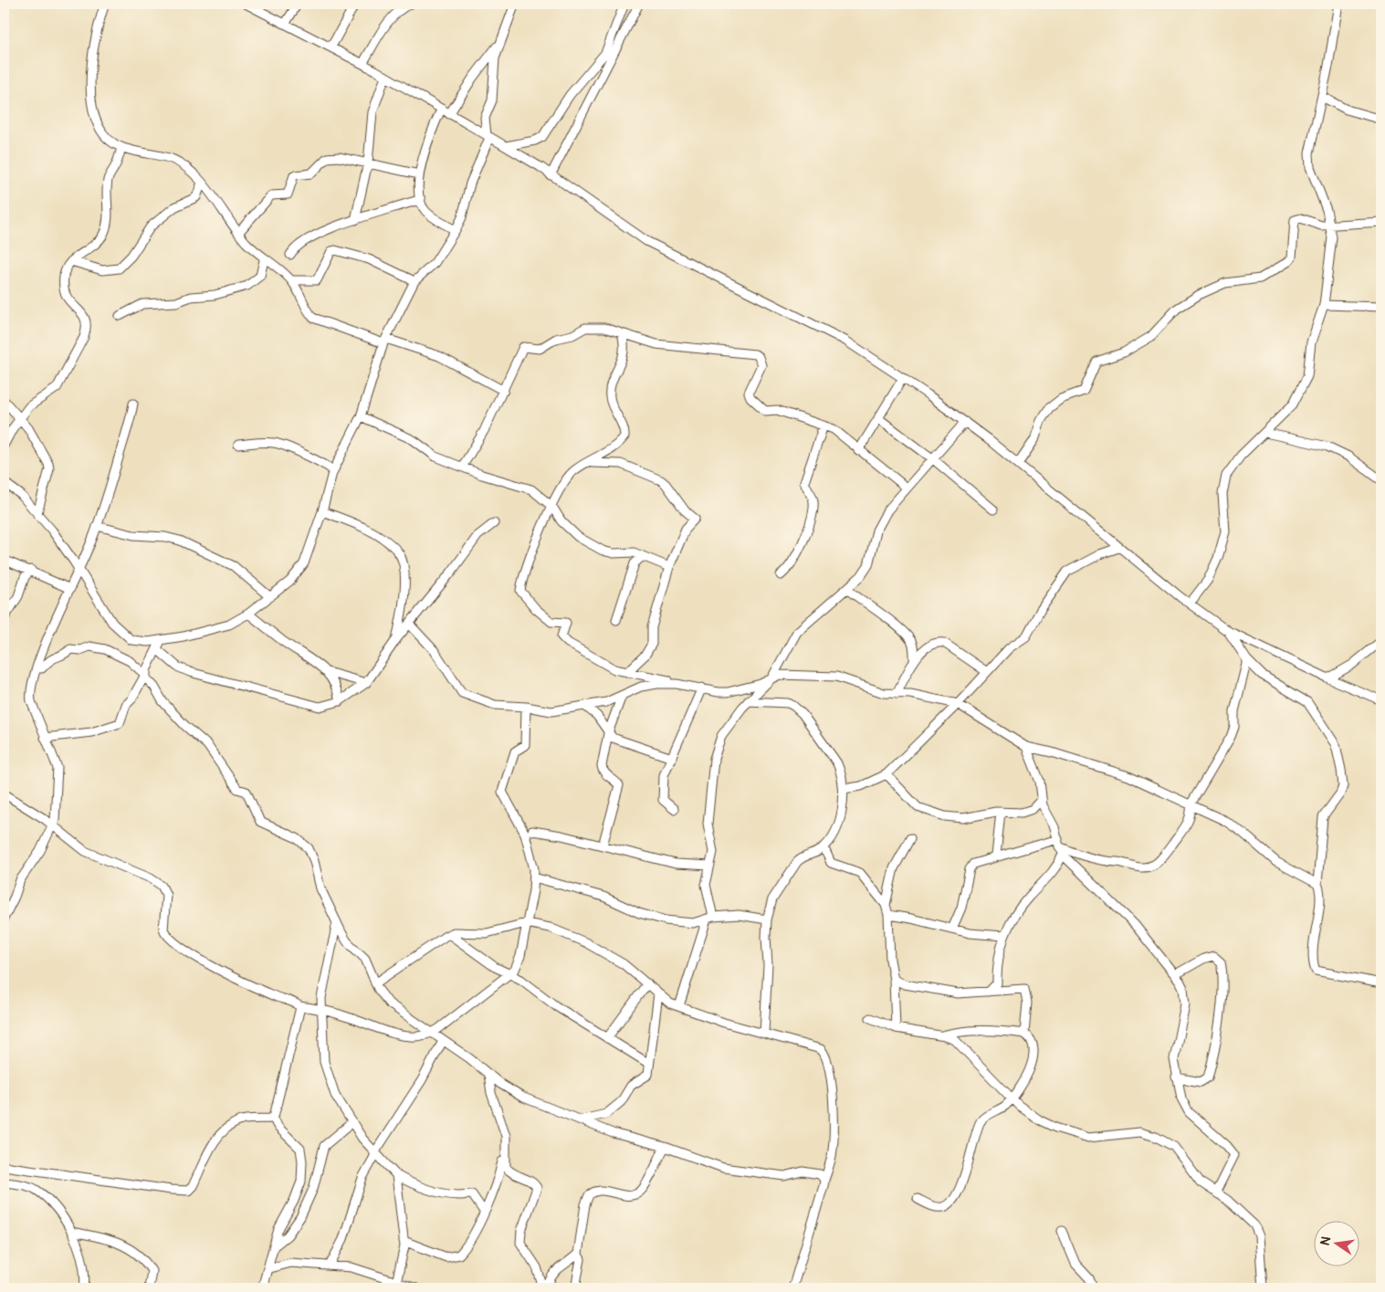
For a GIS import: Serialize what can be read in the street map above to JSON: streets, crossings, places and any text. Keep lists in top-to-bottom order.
{
  "north": "left"
}
